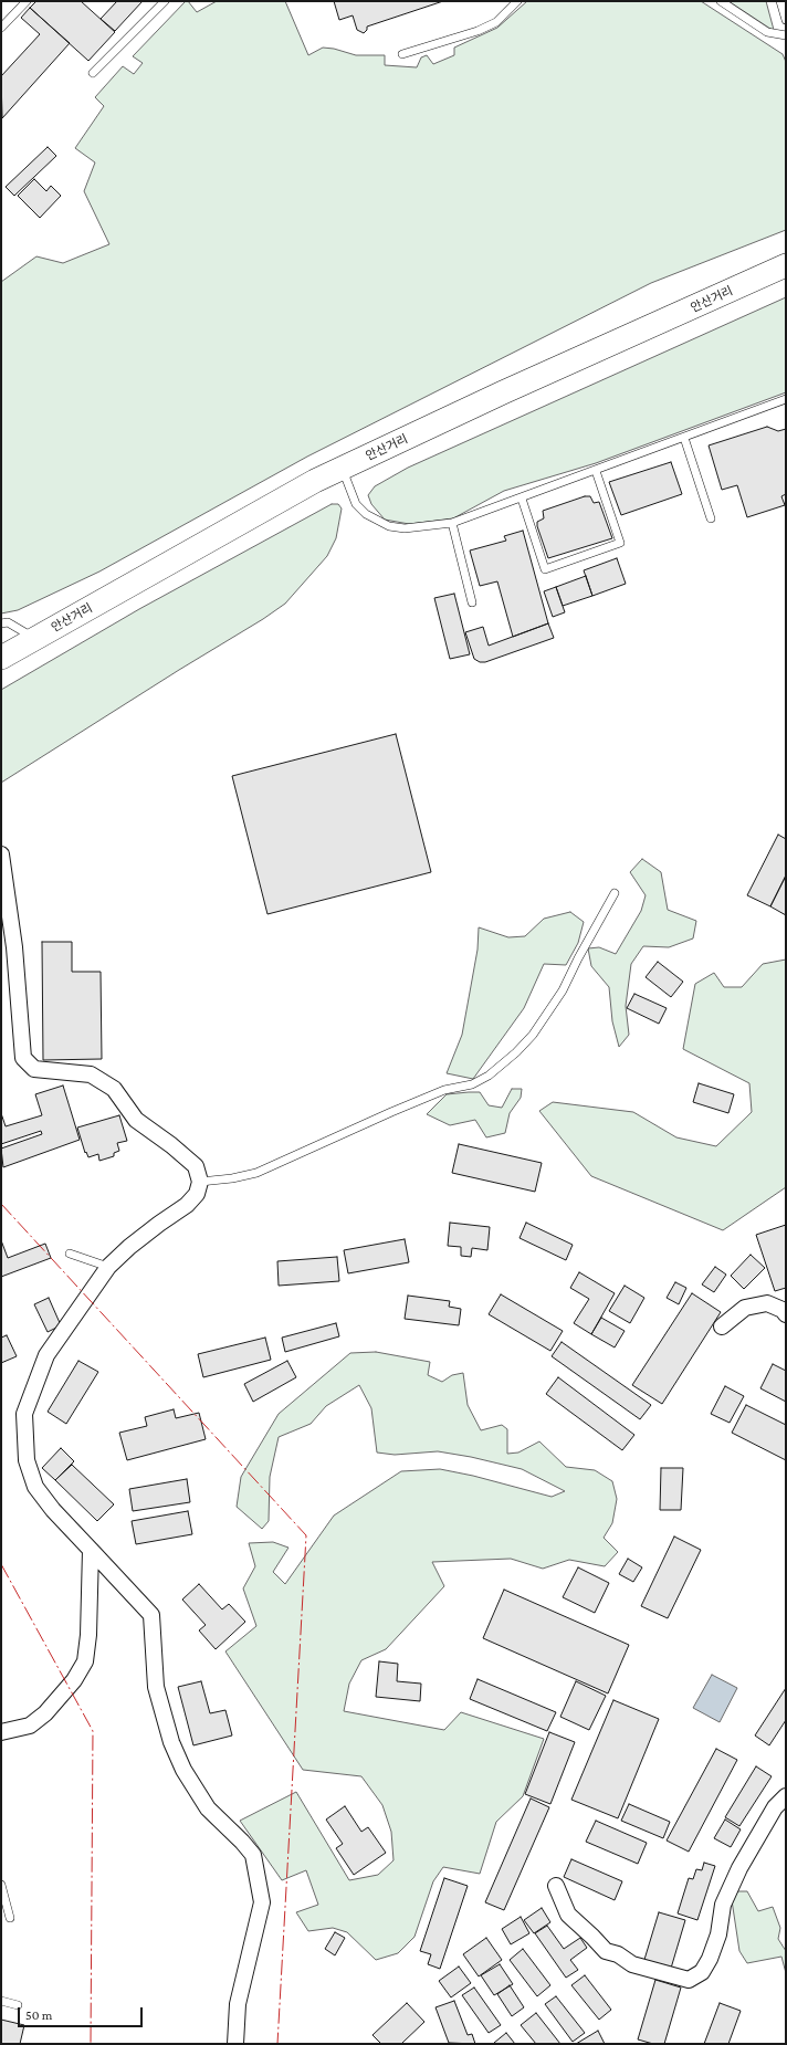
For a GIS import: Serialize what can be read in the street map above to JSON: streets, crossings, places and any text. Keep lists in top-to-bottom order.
{
  "streets": {
    "main road": ["안산거리"]
  },
  "scale_bar": "50 m"
}
